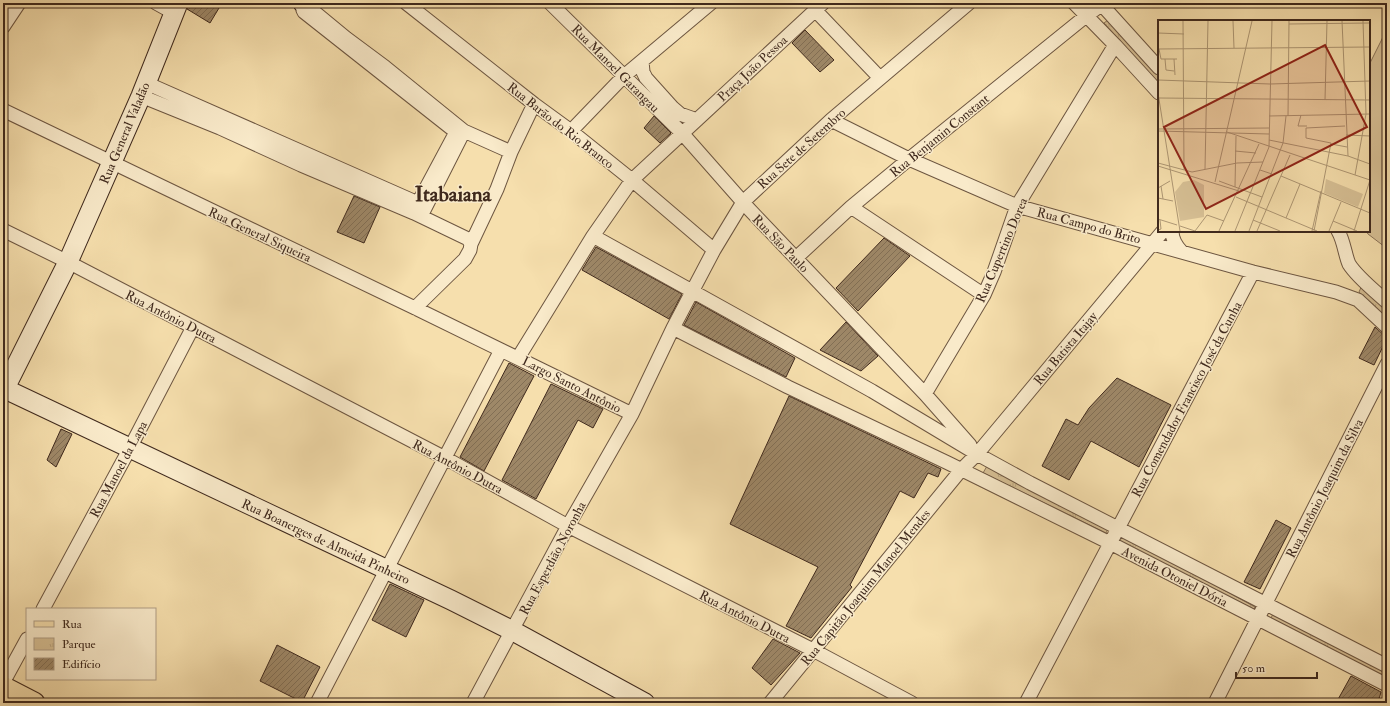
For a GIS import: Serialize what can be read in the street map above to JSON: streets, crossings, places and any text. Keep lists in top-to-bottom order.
{
  "streets": {
    "street": [
      "Rua Manoel Garangau",
      "Praça João Pessoa",
      "Rua Barão do Rio Branco",
      "Rua General Valadão",
      "Rua Benjamin Constant",
      "Rua Sete de Setembro",
      "Rua Campo do Brito",
      "Rua General Siqueira",
      "Rua São Paulo",
      "Rua Cupertino Dorea",
      "Rua Antônio Dutra",
      "Rua Batista Itajay",
      "Largo Santo Antônio",
      "Rua Comendador Francisco José da Cunha",
      "Rua Manoel da Lapa",
      "Rua Antônio Joaquim da Silva",
      "Rua Boanerges de Almeida Pinheiro",
      "Rua Esperdião Noronha",
      "Avenida Otoniel Dória",
      "Rua Capitão Joaquim Manoel Mendes"
    ]
  },
  "crossings": [
    ["Rua Manoel Garangau", "Praça João Pessoa"],
    ["Rua Manoel Garangau", "Rua São Paulo"],
    ["Praça João Pessoa", "Rua Barão do Rio Branco"],
    ["Praça João Pessoa", "Rua São Paulo"],
    ["Praça João Pessoa", "Largo Santo Antônio"],
    ["Rua Barão do Rio Branco", "Rua Sete de Setembro"],
    ["Rua Barão do Rio Branco", "Largo Santo Antônio"],
    ["Rua General Valadão", "Rua General Siqueira"],
    ["Rua General Valadão", "Rua Antônio Dutra"],
    ["Rua General Valadão", "Rua Boanerges de Almeida Pinheiro"],
    ["Rua Benjamin Constant", "Rua Campo do Brito"],
    ["Rua Benjamin Constant", "Rua São Paulo"],
    ["Rua Sete de Setembro", "Rua Campo do Brito"],
    ["Rua Sete de Setembro", "Rua São Paulo"],
    ["Rua Sete de Setembro", "Largo Santo Antônio"],
    ["Rua Sete de Setembro", "Avenida Otoniel Dória"],
    ["Rua Campo do Brito", "Rua Cupertino Dorea"],
    ["Rua Campo do Brito", "Rua Batista Itajay"],
    ["Rua Campo do Brito", "Rua Comendador Francisco José da Cunha"],
    ["Rua General Siqueira", "Largo Santo Antônio"],
    ["Rua São Paulo", "Rua Cupertino Dorea"],
    ["Rua São Paulo", "Rua Batista Itajay"],
    ["Rua São Paulo", "Avenida Otoniel Dória"],
    ["Rua Antônio Dutra", "Rua Manoel da Lapa"],
    ["Rua Antônio Dutra", "Rua Esperdião Noronha"],
    ["Rua Antônio Dutra", "Rua Capitão Joaquim Manoel Mendes"],
    ["Rua Batista Itajay", "Avenida Otoniel Dória"],
    ["Rua Batista Itajay", "Rua Capitão Joaquim Manoel Mendes"],
    ["Largo Santo Antônio", "Rua Esperdião Noronha"],
    ["Largo Santo Antônio", "Avenida Otoniel Dória"],
    ["Rua Comendador Francisco José da Cunha", "Avenida Otoniel Dória"],
    ["Rua Manoel da Lapa", "Rua Boanerges de Almeida Pinheiro"],
    ["Rua Antônio Joaquim da Silva", "Avenida Otoniel Dória"],
    ["Rua Boanerges de Almeida Pinheiro", "Rua Esperdião Noronha"],
    ["Avenida Otoniel Dória", "Rua Capitão Joaquim Manoel Mendes"]
  ],
  "districts": ["Itabaiana"],
  "legend": ["Rua", "Parque", "Edifício"],
  "scale_bar": "50 m"
}
